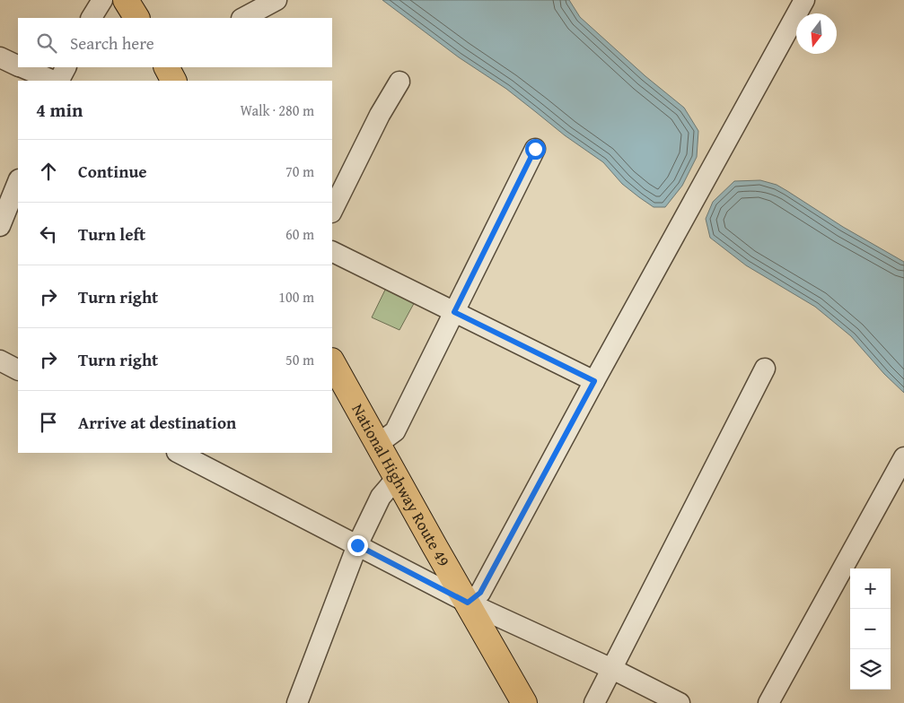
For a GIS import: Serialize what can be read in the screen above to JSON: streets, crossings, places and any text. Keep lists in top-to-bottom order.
{
  "streets": {
    "highway": ["National Highway Route 49"]
  },
  "north": "bottom",
  "page": {
    "search": "Search here",
    "heading": ["4 min", "Walk · 280 m"],
    "list": [
      ["Continue", "70 m"],
      ["Turn left", "60 m"],
      ["Turn right", "100 m"],
      ["Turn right", "50 m"],
      "Arrive at destination"
    ],
    "map_buttons": ["+", "−"]
  }
}
